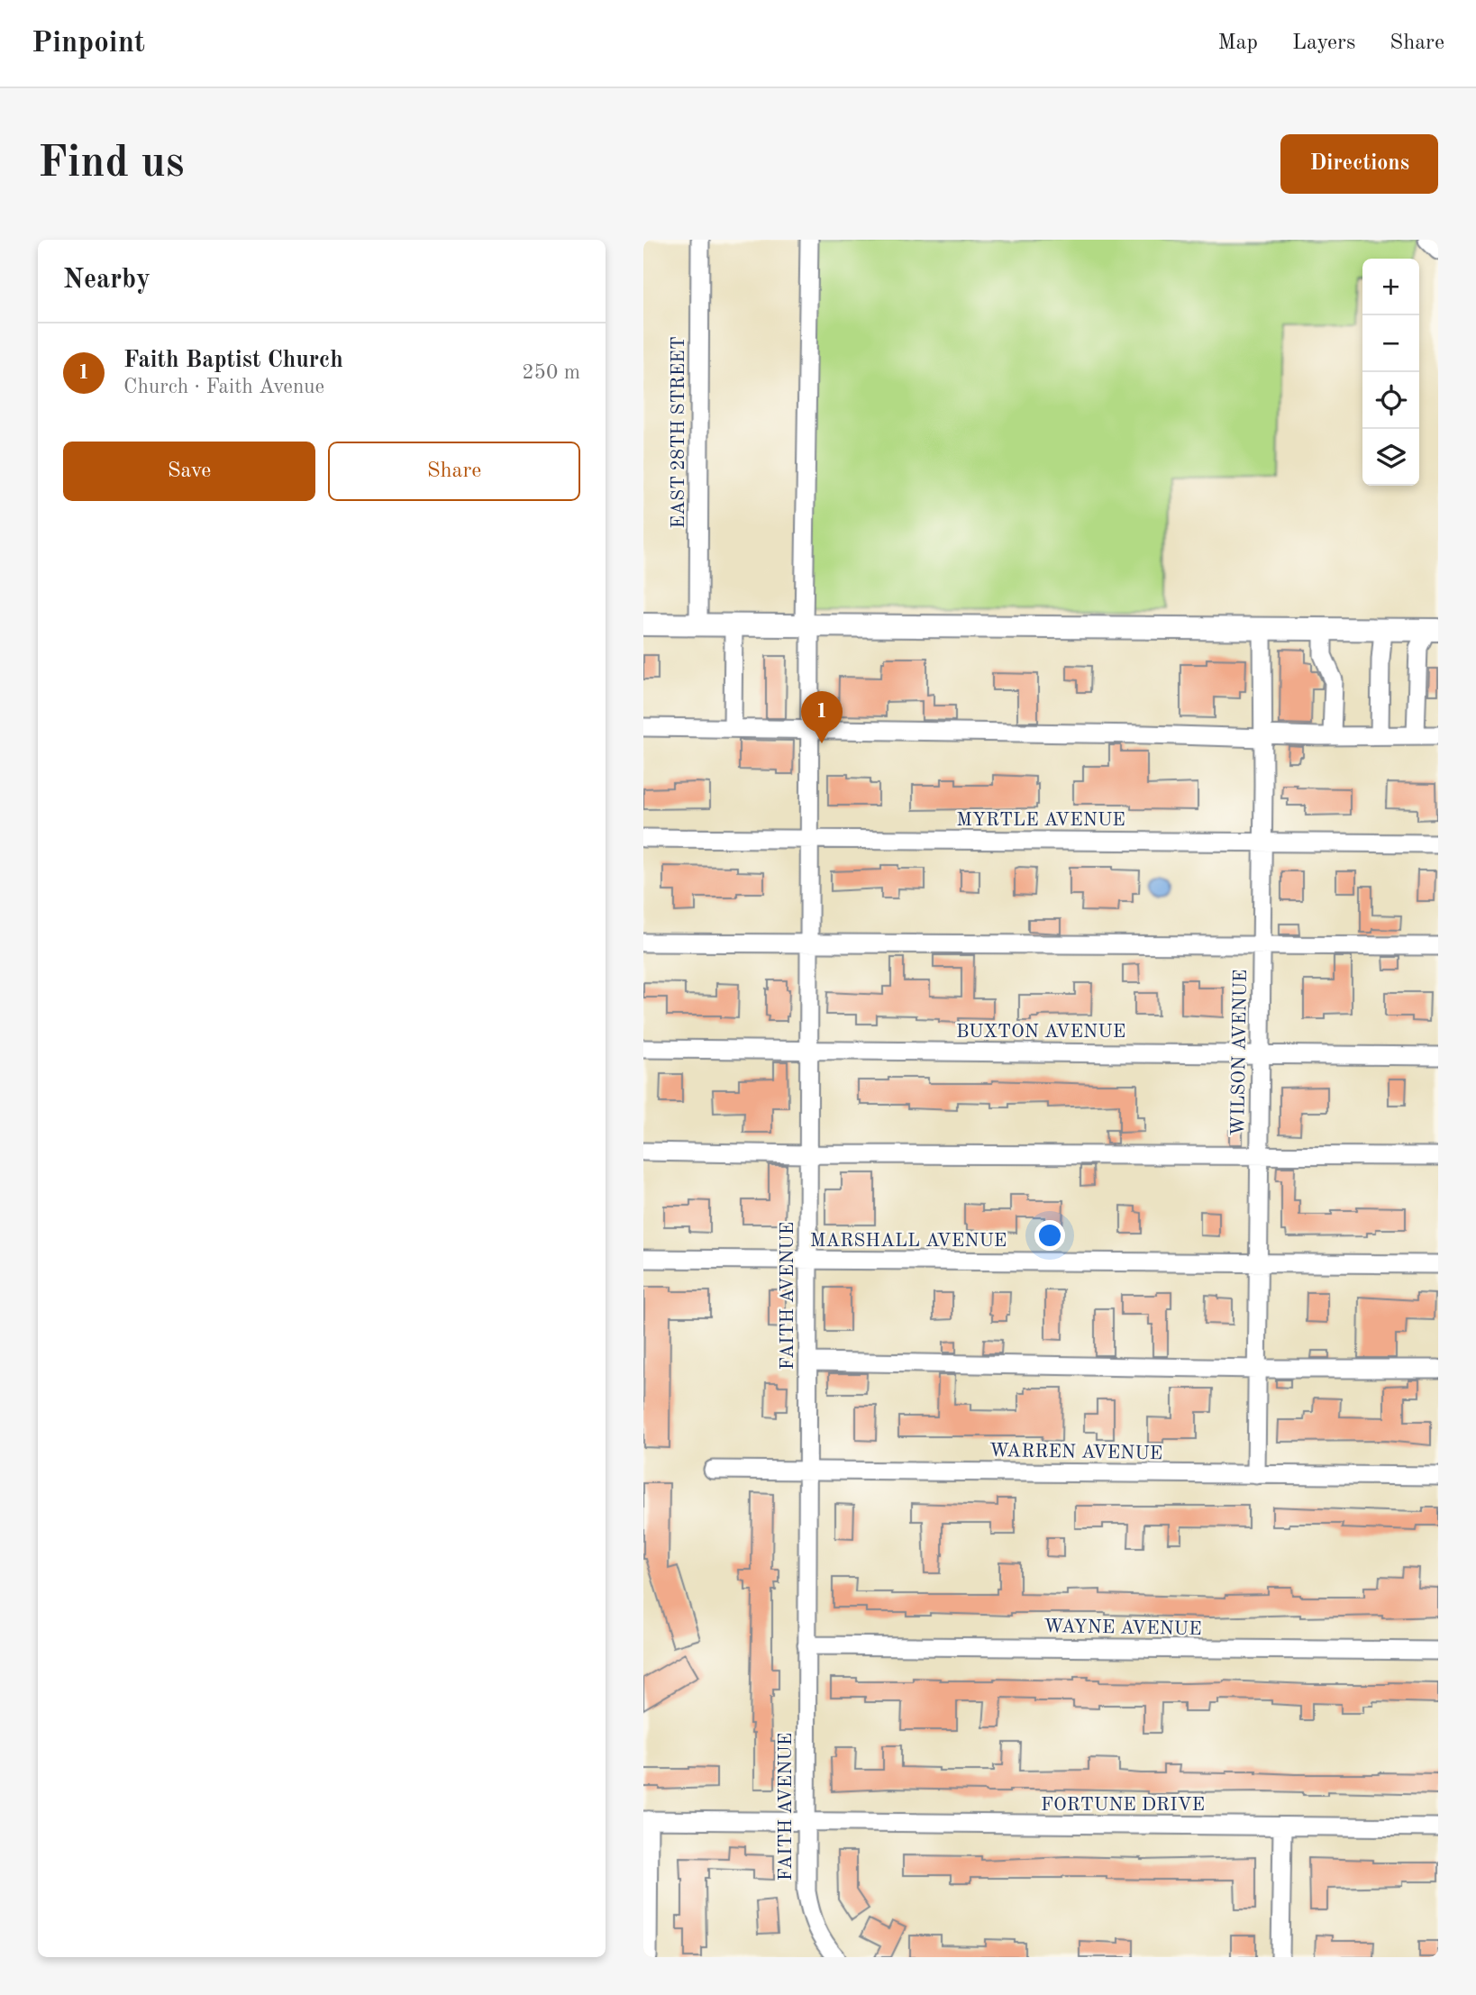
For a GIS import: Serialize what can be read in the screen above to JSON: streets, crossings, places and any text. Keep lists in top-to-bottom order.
{
  "streets": {
    "street": [
      "EAST 28TH STREET",
      "MYRTLE AVENUE",
      "BUXTON AVENUE",
      "WILSON AVENUE",
      "MARSHALL AVENUE",
      "FAITH AVENUE",
      "WARREN AVENUE",
      "WAYNE AVENUE",
      "FORTUNE DRIVE"
    ]
  },
  "crossings": [
    ["MYRTLE AVENUE", "WILSON AVENUE"],
    ["MYRTLE AVENUE", "FAITH AVENUE"],
    ["BUXTON AVENUE", "WILSON AVENUE"],
    ["BUXTON AVENUE", "FAITH AVENUE"],
    ["WILSON AVENUE", "MARSHALL AVENUE"],
    ["WILSON AVENUE", "WARREN AVENUE"],
    ["MARSHALL AVENUE", "FAITH AVENUE"],
    ["FAITH AVENUE", "WARREN AVENUE"],
    ["FAITH AVENUE", "WAYNE AVENUE"],
    ["FAITH AVENUE", "FORTUNE DRIVE"]
  ],
  "page": {
    "header": "Pinpoint",
    "nav": ["Map", "Layers", "Share"],
    "buttons": [
      "Directions",
      ["Save", "Share"]
    ],
    "title": "Find us",
    "heading": "Nearby",
    "map_buttons": ["+", "−"],
    "list": [
      {
        "mark": "1",
        "name": "Faith Baptist Church",
        "note": "Church · Faith Avenue",
        "value": "250 m"
      }
    ],
    "pins": "1"
  }
}
